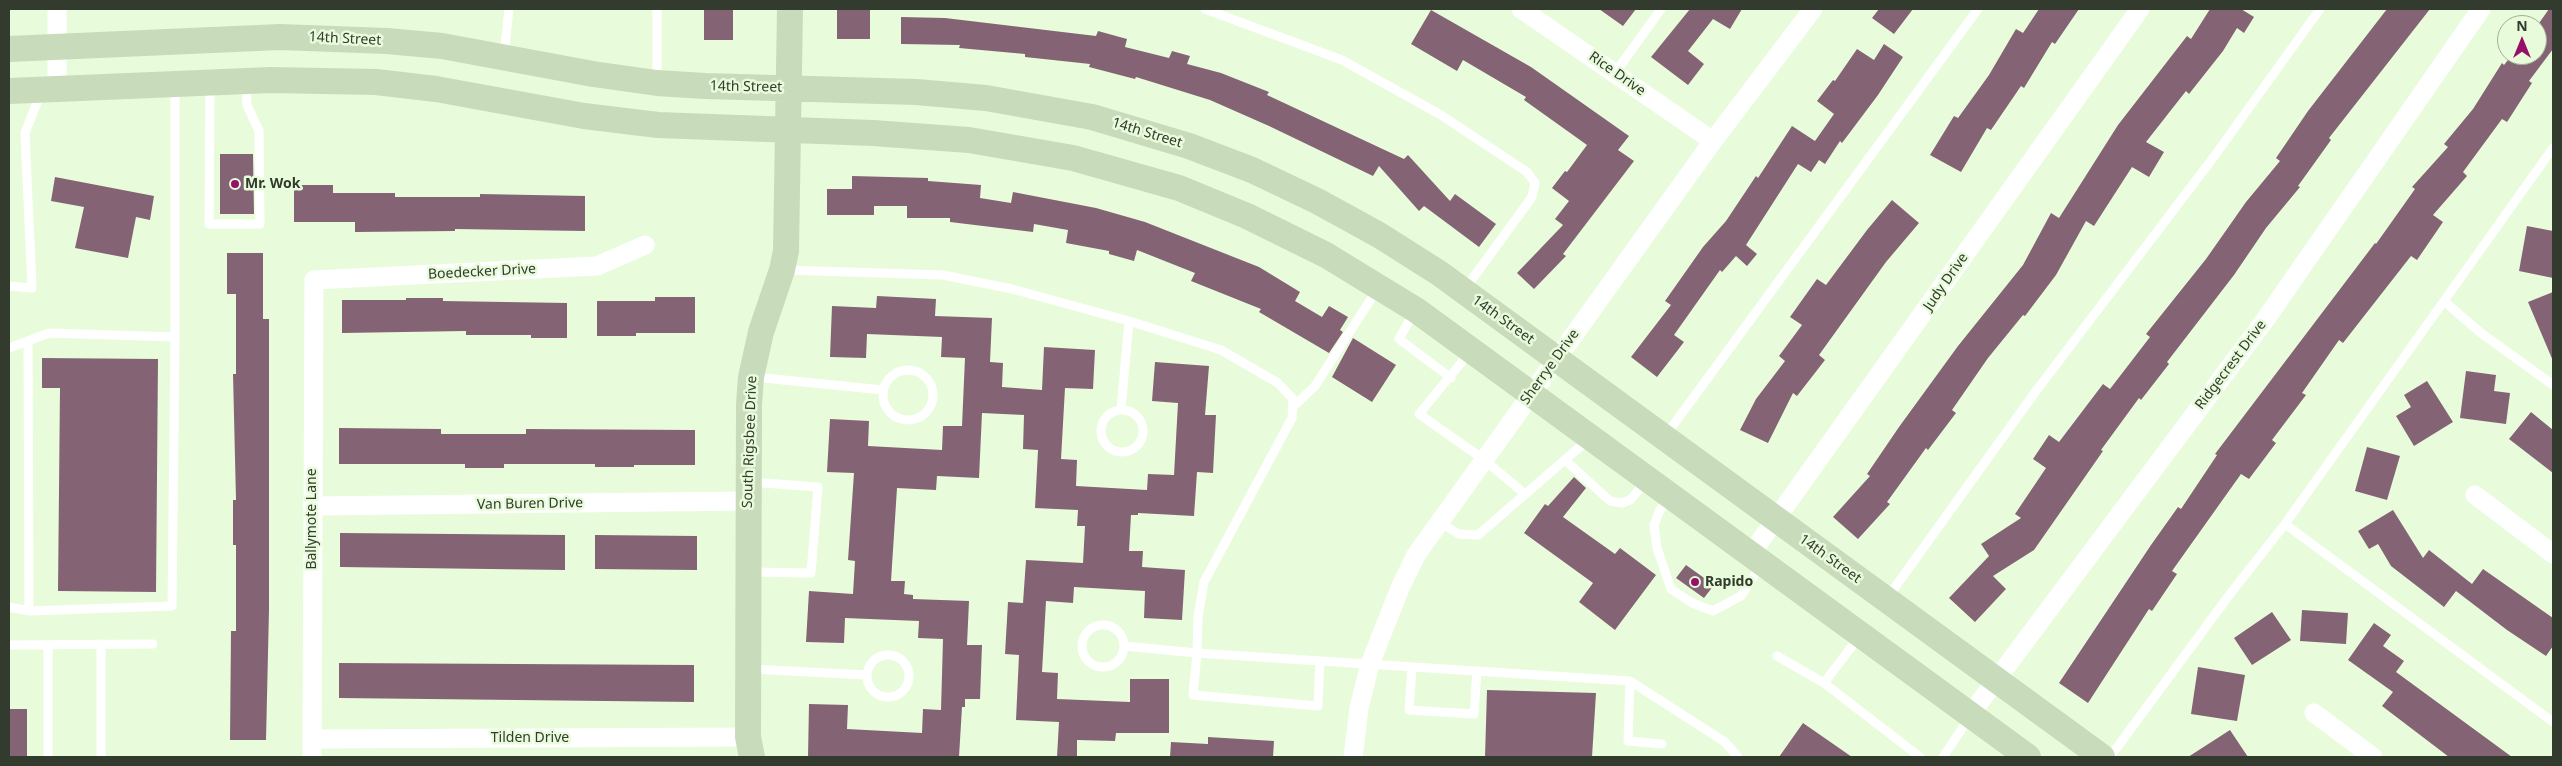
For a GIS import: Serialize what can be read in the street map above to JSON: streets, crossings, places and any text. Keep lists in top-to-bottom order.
{
  "streets": {
    "main road": ["14th Street", "South Rigsbee Drive"],
    "street": [
      "Rice Drive",
      "Boedecker Drive",
      "Judy Drive",
      "Ridgecrest Drive",
      "Sherrye Drive",
      "Van Buren Drive",
      "Ballymote Lane",
      "Tilden Drive"
    ]
  },
  "crossings": [
    ["14th Street", "Judy Drive"],
    ["14th Street", "Ridgecrest Drive"],
    ["14th Street", "Sherrye Drive"],
    ["14th Street", "South Rigsbee Drive"],
    ["Rice Drive", "Sherrye Drive"],
    ["Boedecker Drive", "Ballymote Lane"],
    ["South Rigsbee Drive", "Van Buren Drive"],
    ["South Rigsbee Drive", "Tilden Drive"],
    ["Van Buren Drive", "Ballymote Lane"],
    ["Ballymote Lane", "Tilden Drive"]
  ],
  "places": ["Mr. Wok", "Rapido"],
  "north": "top"
}
